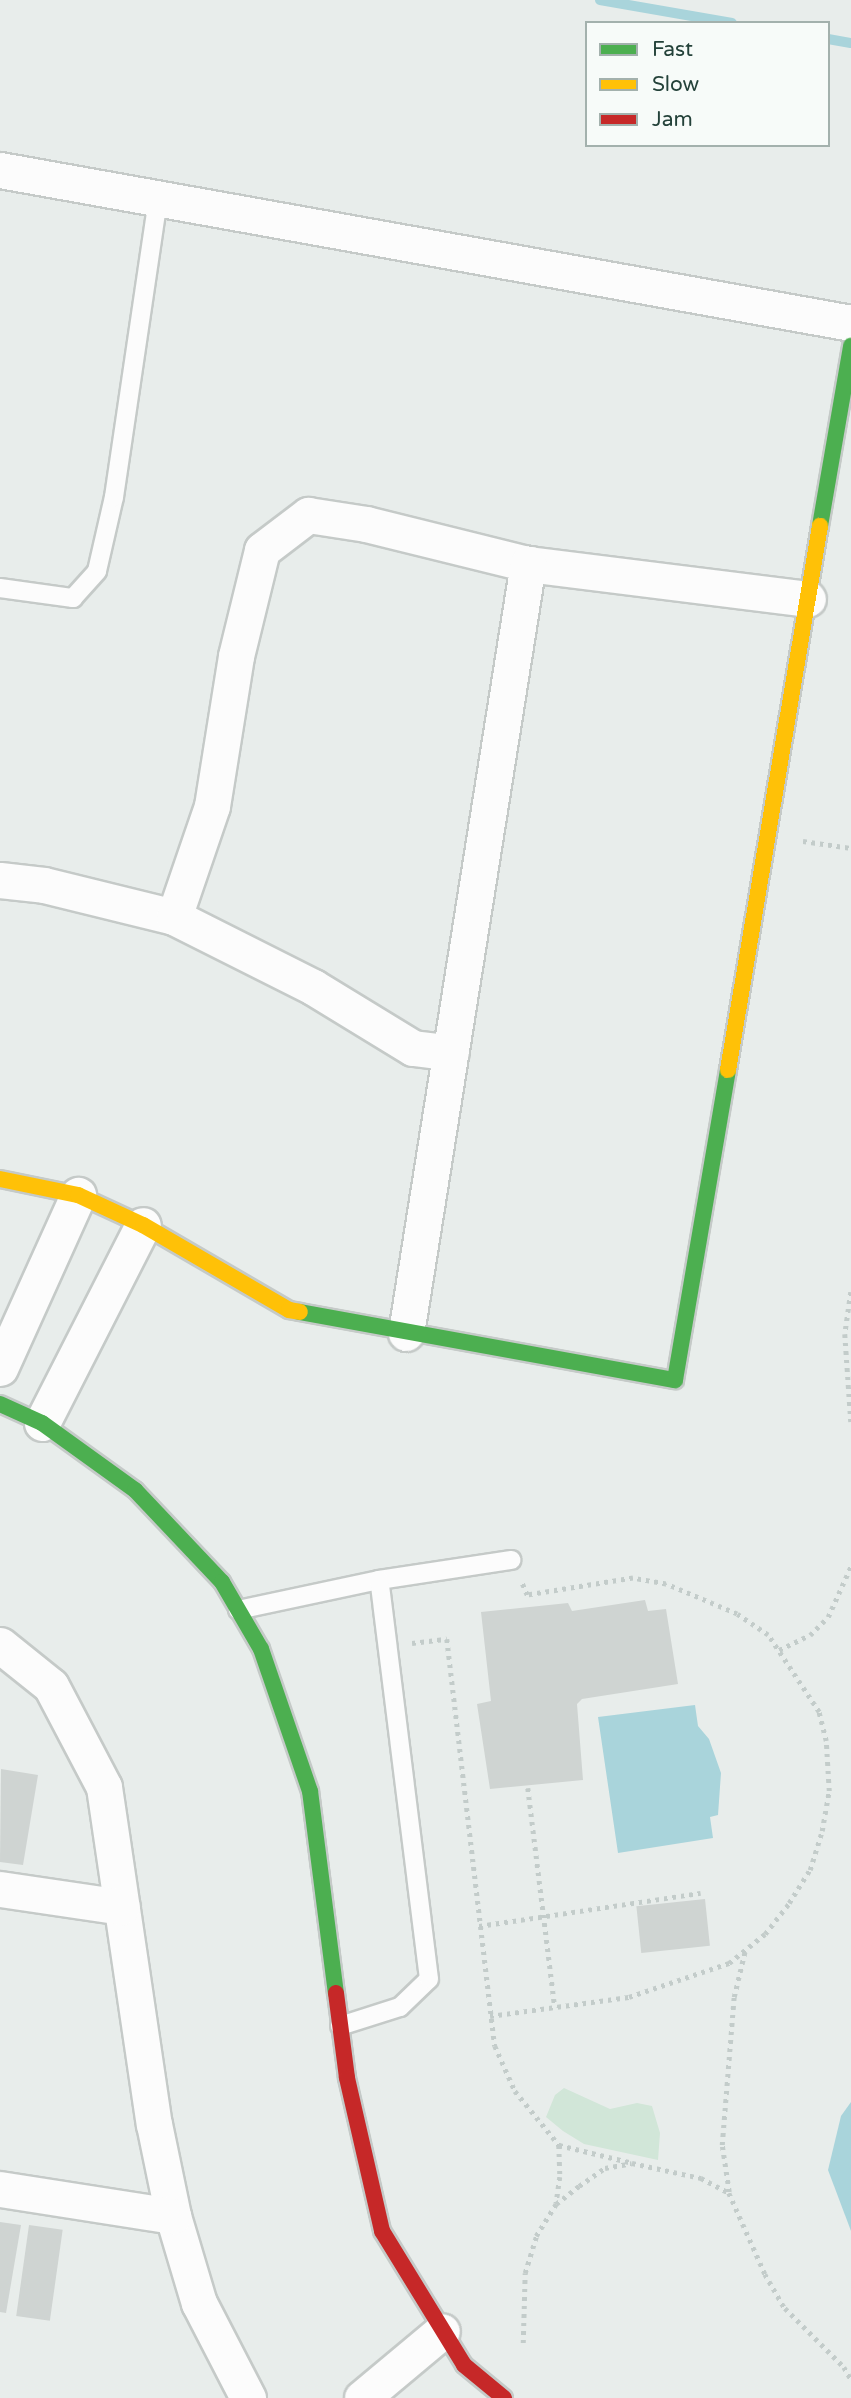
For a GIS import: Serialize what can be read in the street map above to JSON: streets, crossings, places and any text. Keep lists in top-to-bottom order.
{
  "legend": ["Fast", "Slow", "Jam"]
}
